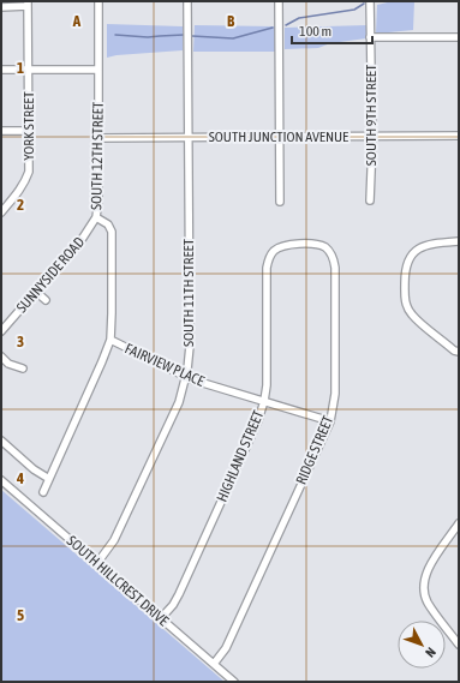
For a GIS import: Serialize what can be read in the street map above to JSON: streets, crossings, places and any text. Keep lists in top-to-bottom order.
{
  "streets": {
    "street": [
      "SOUTH 9TH STREET",
      "YORK STREET",
      "SOUTH JUNCTION AVENUE",
      "SOUTH 12TH STREET",
      "SUNNYSIDE ROAD",
      "SOUTH 11TH STREET",
      "FAIRVIEW PLACE",
      "RIDGE STREET",
      "HIGHLAND STREET",
      "SOUTH HILLCREST DRIVE"
    ]
  },
  "crossings": [
    ["SOUTH 9TH STREET", "SOUTH JUNCTION AVENUE"],
    ["SOUTH JUNCTION AVENUE", "SOUTH 12TH STREET"],
    ["SOUTH JUNCTION AVENUE", "SOUTH 11TH STREET"],
    ["SOUTH 12TH STREET", "SUNNYSIDE ROAD"],
    ["SOUTH 12TH STREET", "FAIRVIEW PLACE"],
    ["SOUTH 11TH STREET", "FAIRVIEW PLACE"],
    ["SOUTH 11TH STREET", "SOUTH HILLCREST DRIVE"],
    ["FAIRVIEW PLACE", "RIDGE STREET"],
    ["FAIRVIEW PLACE", "HIGHLAND STREET"],
    ["RIDGE STREET", "HIGHLAND STREET"],
    ["RIDGE STREET", "SOUTH HILLCREST DRIVE"],
    ["HIGHLAND STREET", "SOUTH HILLCREST DRIVE"]
  ],
  "scale_bar": "100 m",
  "north": "bottom right",
  "grid": {
    "columns": ["A", "B"],
    "rows": [
      "1",
      "2",
      "3",
      "4",
      "5"
    ]
  }
}
